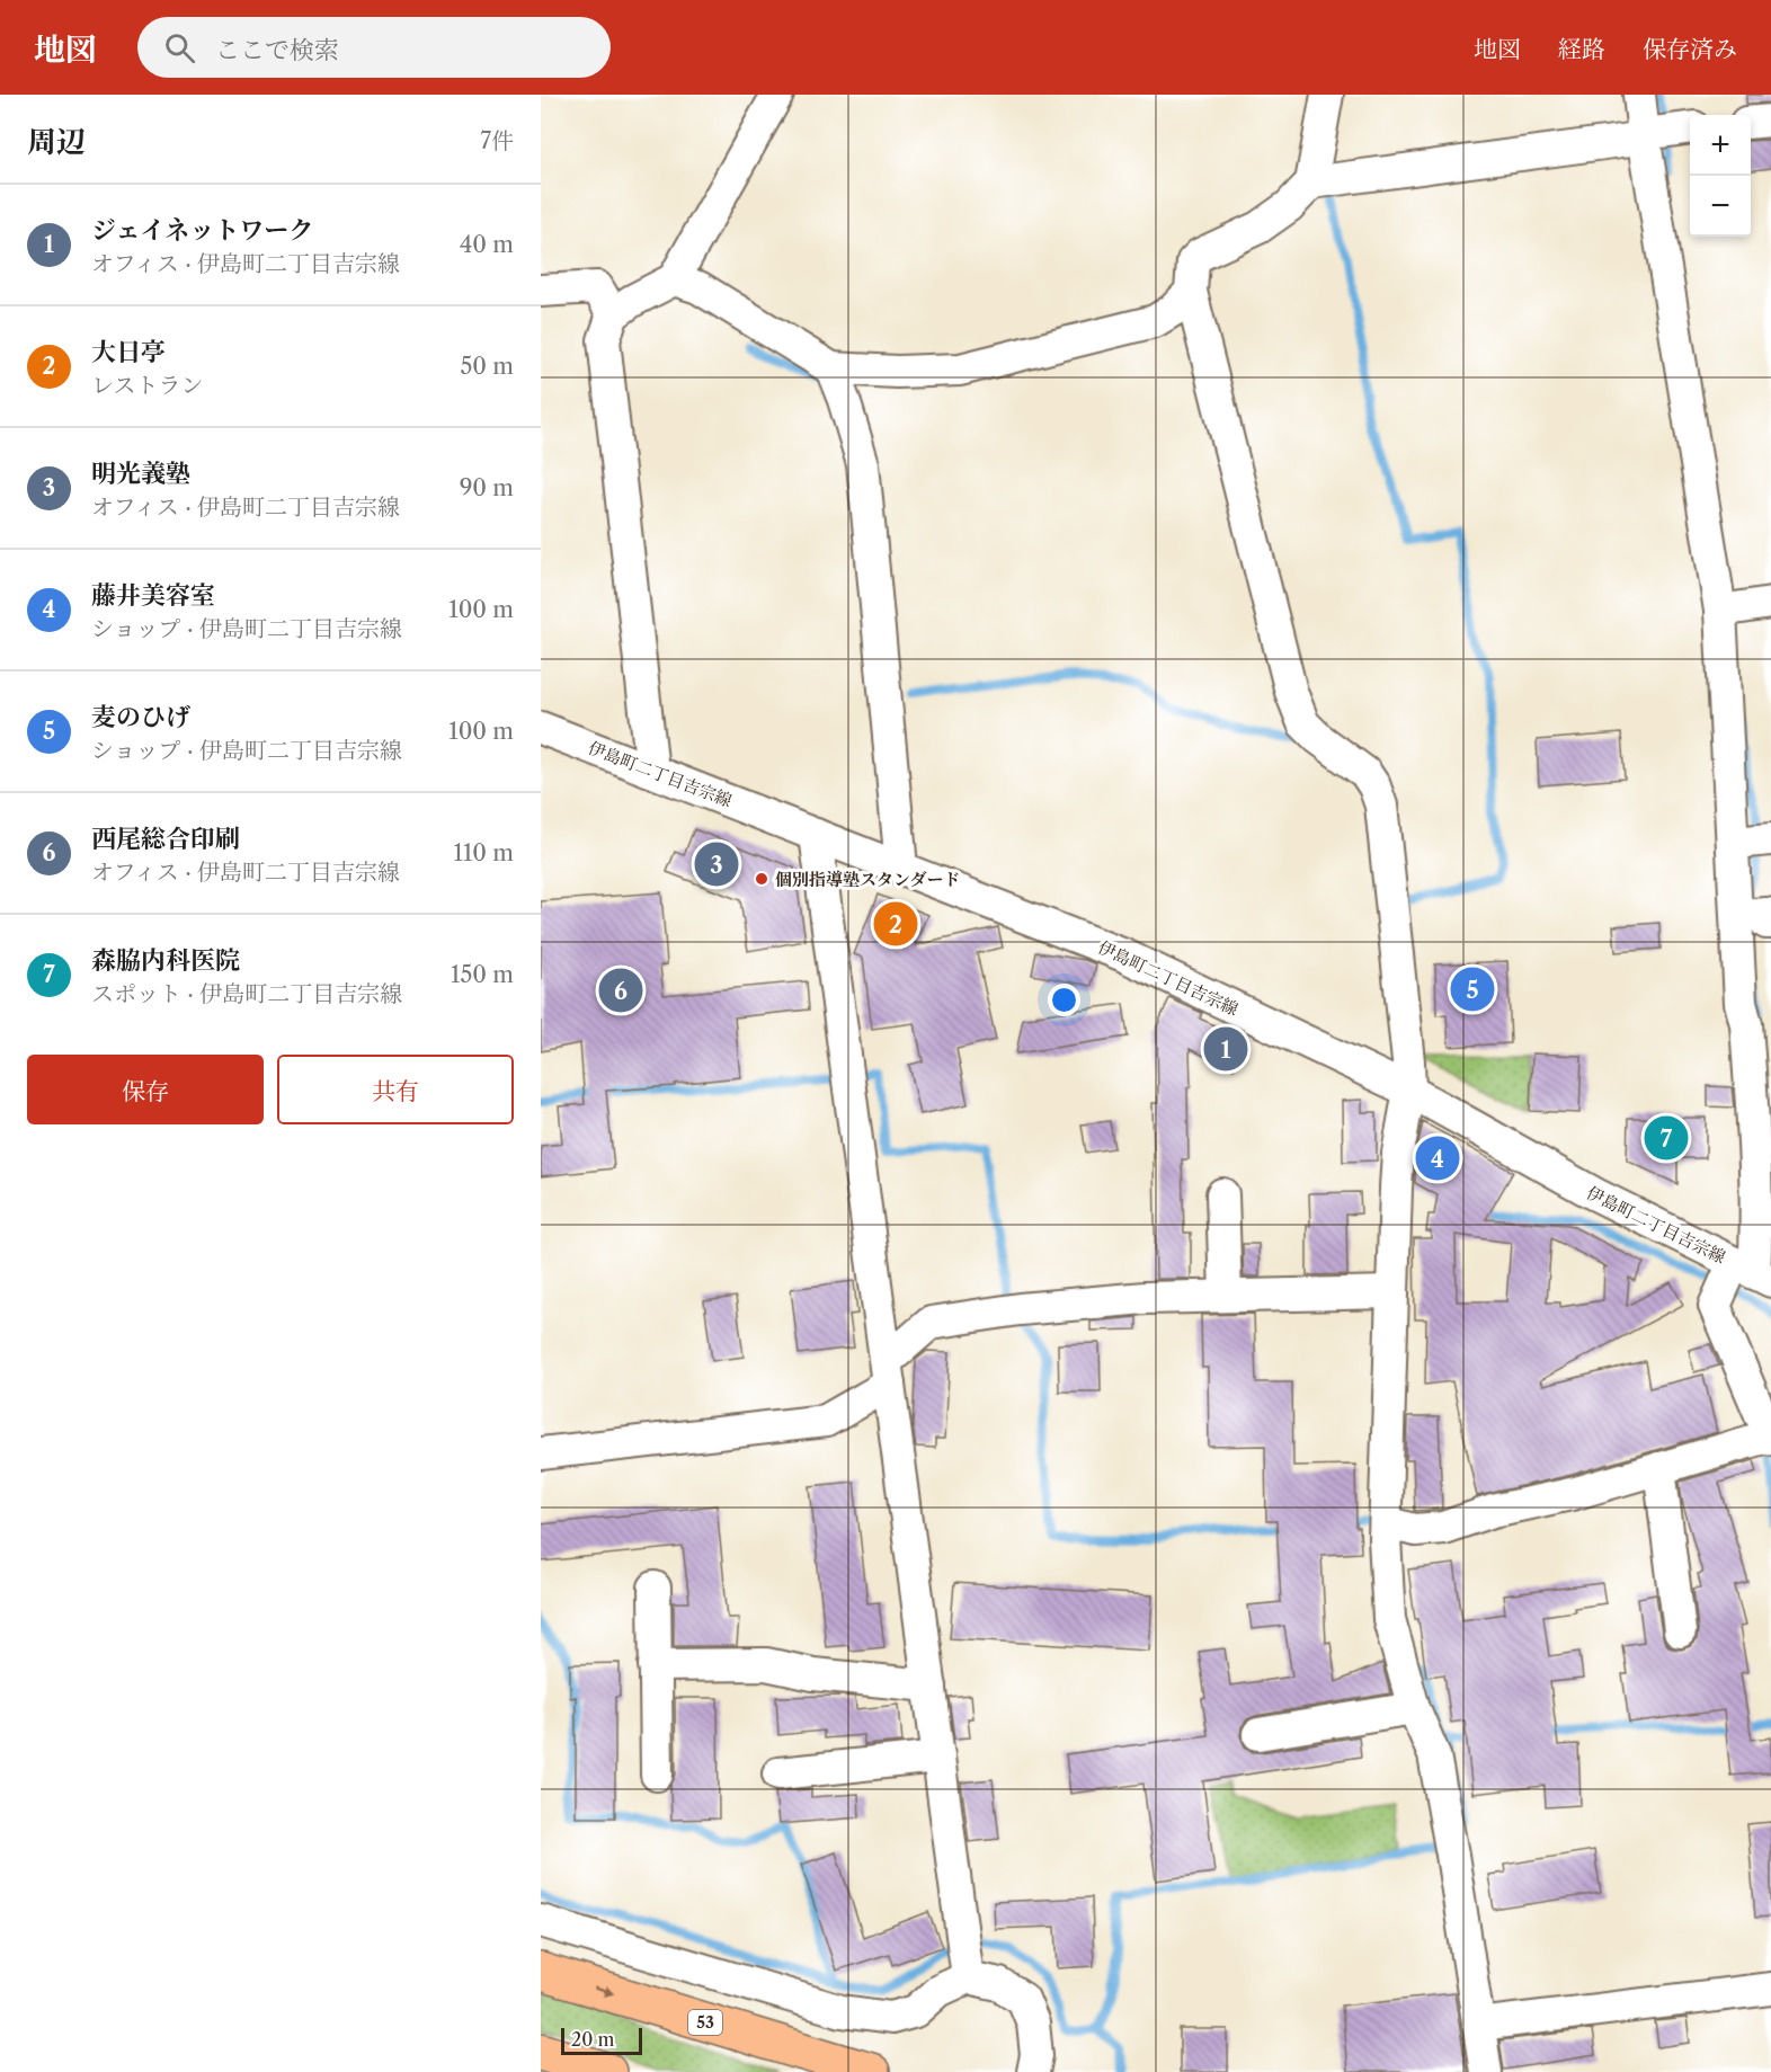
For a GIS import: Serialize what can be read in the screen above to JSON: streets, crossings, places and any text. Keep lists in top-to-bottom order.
{
  "streets": {
    "highway": ["53"],
    "street": ["伊島町二丁目吉宗線"]
  },
  "places": ["個別指導塾スタンダード"],
  "scale_bar": "20 m",
  "page": {
    "header": "地図",
    "search": "ここで検索",
    "nav": ["地図", "経路", "保存済み"],
    "heading": ["周辺", "7件"],
    "map_buttons": ["+", "−"],
    "list": [
      {
        "mark": "1",
        "name": "ジェイネットワーク",
        "note": "オフィス · 伊島町二丁目吉宗線",
        "value": "40 m"
      },
      {
        "mark": "2",
        "name": "大日亭",
        "note": "レストラン",
        "value": "50 m"
      },
      {
        "mark": "3",
        "name": "明光義塾",
        "note": "オフィス · 伊島町二丁目吉宗線",
        "value": "90 m"
      },
      {
        "mark": "4",
        "name": "藤井美容室",
        "note": "ショップ · 伊島町二丁目吉宗線",
        "value": "100 m"
      },
      {
        "mark": "5",
        "name": "麦のひげ",
        "note": "ショップ · 伊島町二丁目吉宗線",
        "value": "100 m"
      },
      {
        "mark": "6",
        "name": "西尾総合印刷",
        "note": "オフィス · 伊島町二丁目吉宗線",
        "value": "110 m"
      },
      {
        "mark": "7",
        "name": "森脇内科医院",
        "note": "スポット · 伊島町二丁目吉宗線",
        "value": "150 m"
      }
    ],
    "pins": [
      "3",
      "2",
      "5",
      "6",
      "1",
      "7",
      "4"
    ],
    "buttons": ["保存", "共有"],
    "scale": "20 m"
  }
}
